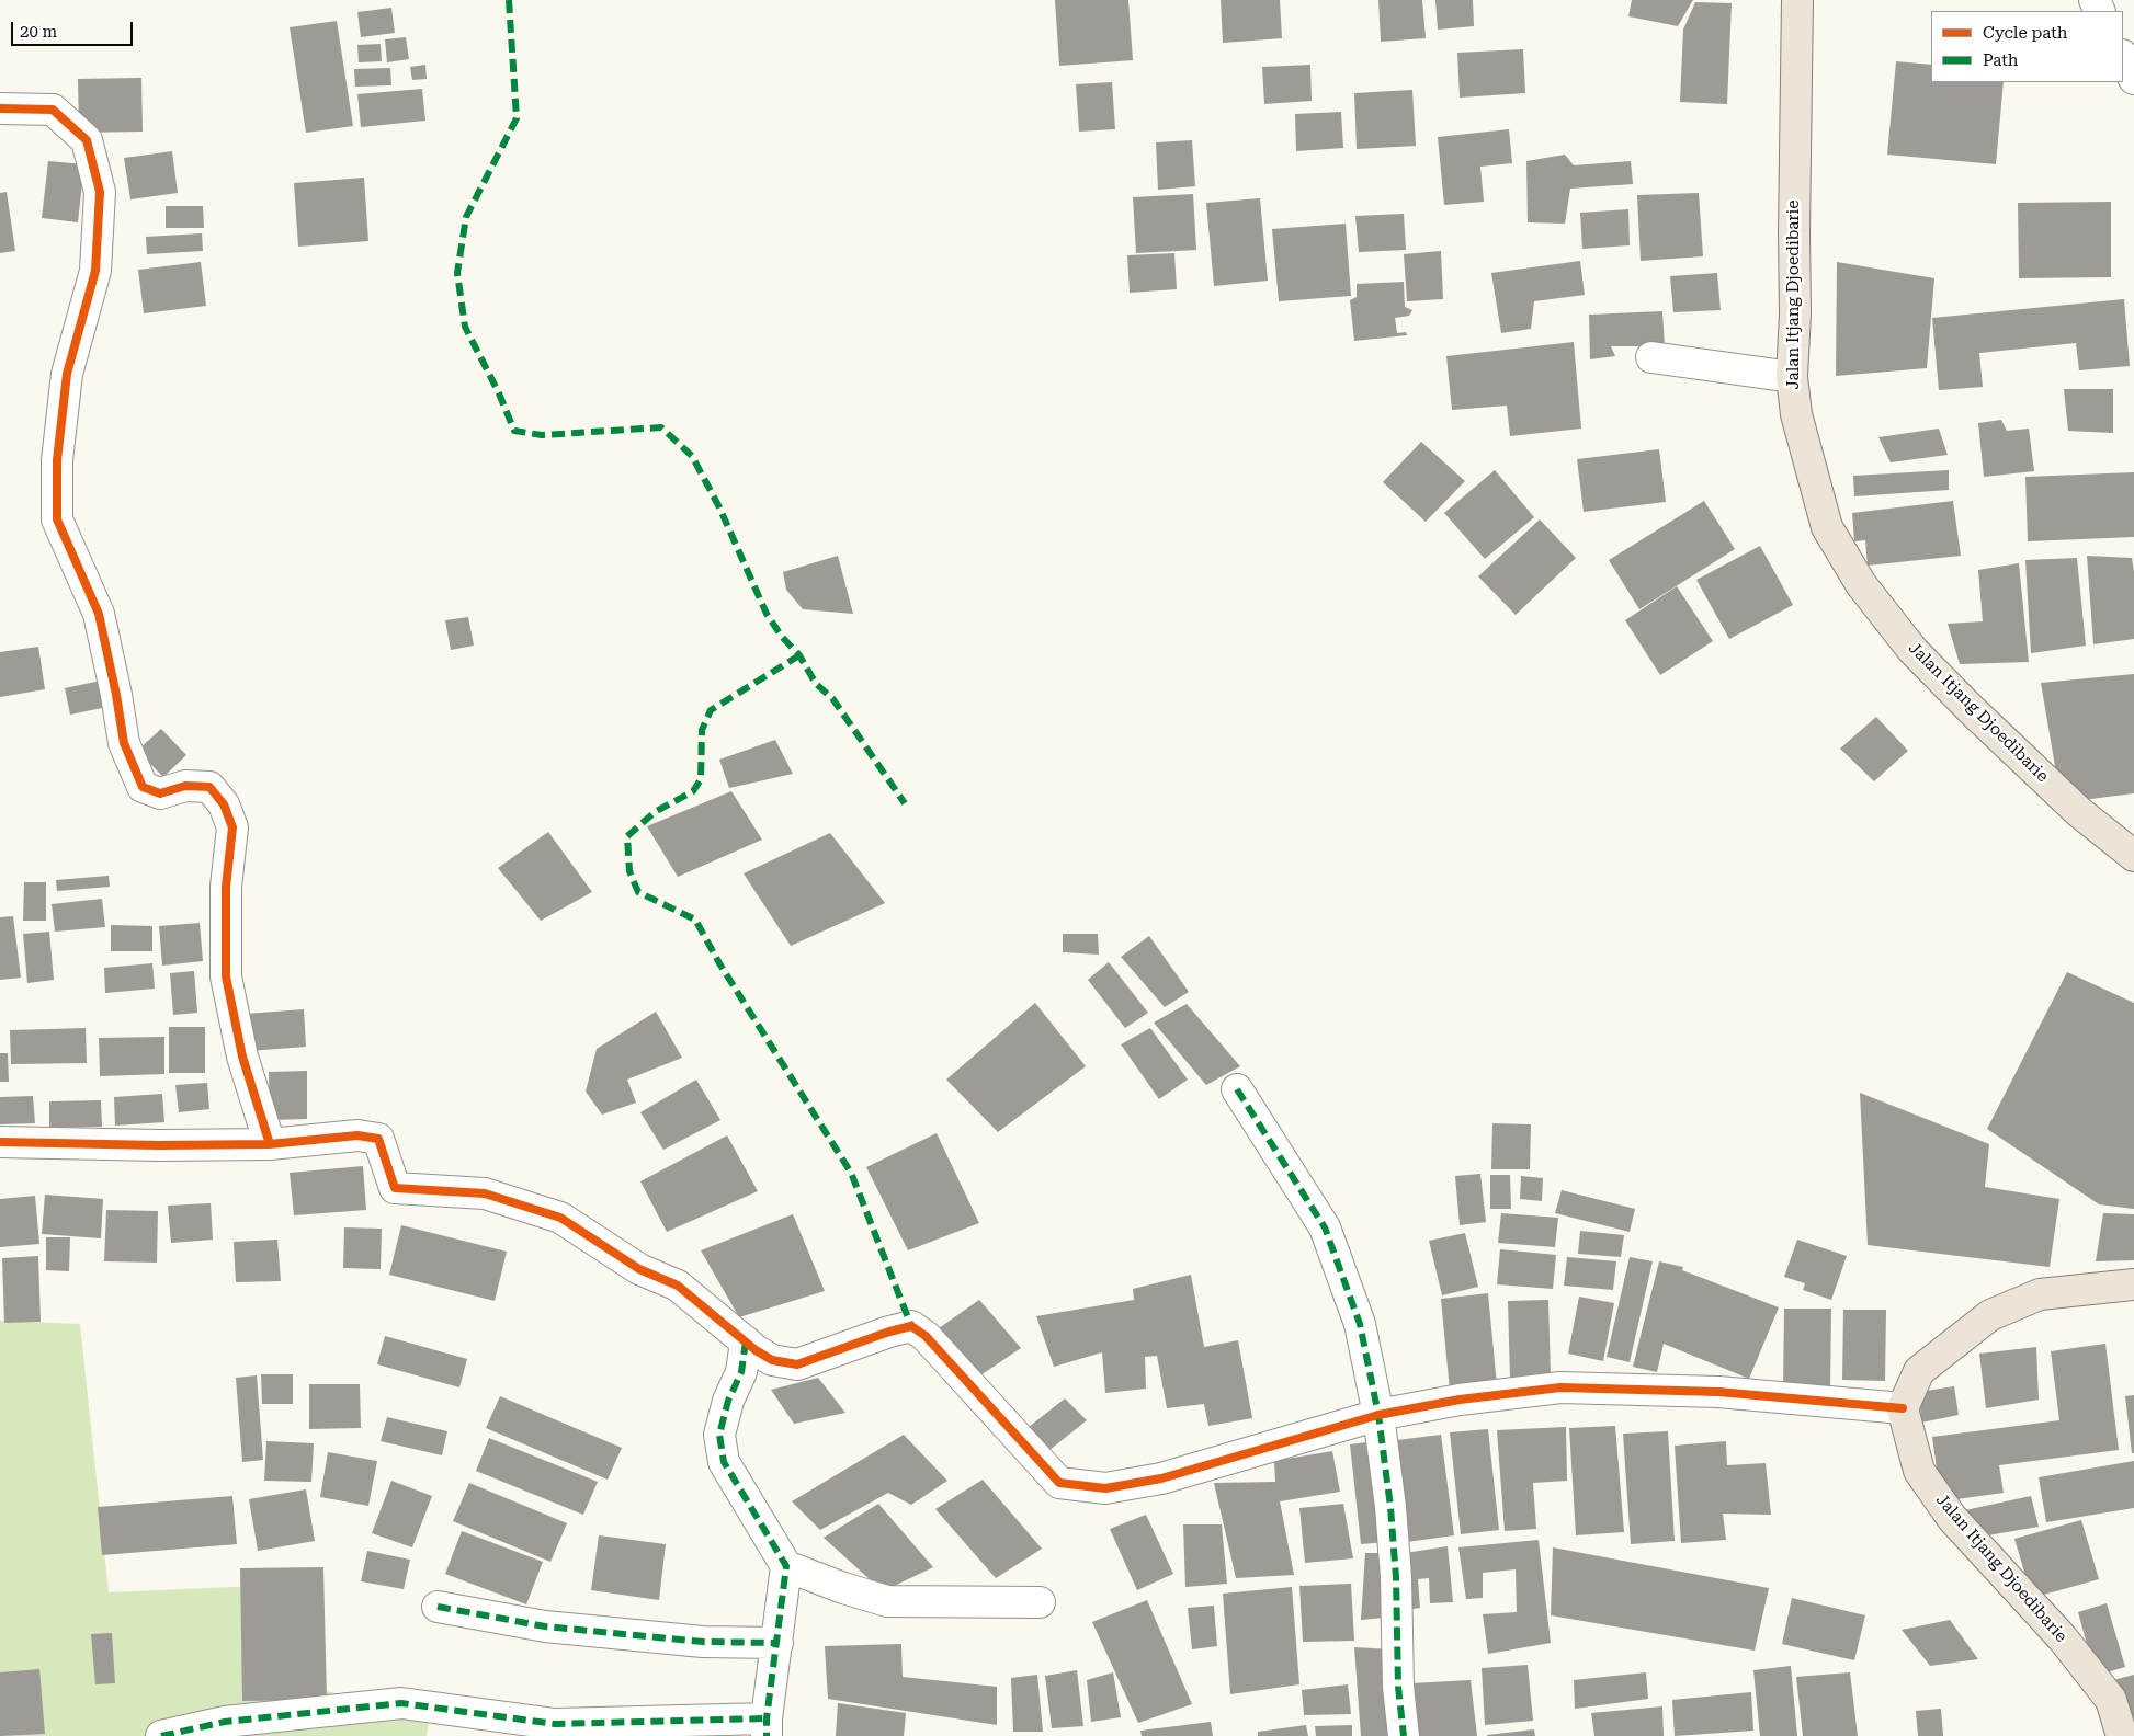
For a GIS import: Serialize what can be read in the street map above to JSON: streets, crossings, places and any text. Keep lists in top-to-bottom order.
{
  "streets": {
    "main road": ["Jalan Itjang Djoedibarie"]
  },
  "legend": ["Cycle path", "Path"],
  "scale_bar": "20 m"
}
